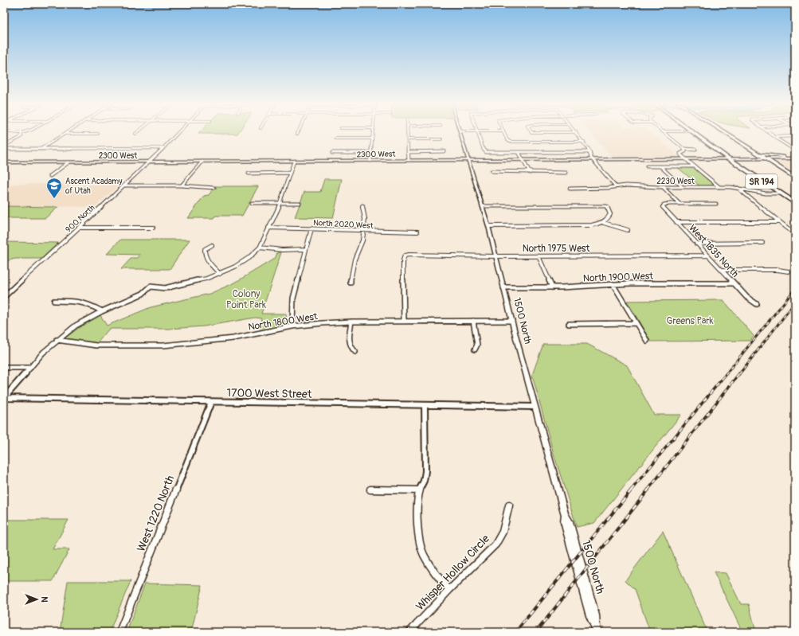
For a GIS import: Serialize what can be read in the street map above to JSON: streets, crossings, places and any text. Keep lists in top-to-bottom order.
{
  "streets": {
    "highway": ["SR 194"],
    "main road": ["2300 West"],
    "street": [
      "2230 West",
      "900 North",
      "North 2020 West",
      "North 1975 West",
      "West 1835 North",
      "North 1900 West",
      "1500 North",
      "North 1800 West",
      "1700 West Street",
      "West 1220 North",
      "Whisper Hollow Circle"
    ]
  },
  "crossings": [
    ["2300 West", "SR 194"],
    ["2300 West", "900 North"],
    ["2300 West", "1500 North"],
    ["2230 West", "SR 194"],
    ["North 1975 West", "West 1835 North"],
    ["North 1975 West", "1500 North"],
    ["North 1975 West", "North 1800 West"],
    ["West 1835 North", "North 1900 West"],
    ["North 1900 West", "1500 North"],
    ["1500 North", "North 1800 West"],
    ["1500 North", "1700 West Street"],
    ["1700 West Street", "West 1220 North"]
  ],
  "parks": ["Colony Point Park", "Greens Park"],
  "places": {
    "school or university": ["Ascent Acadamy of Utah"]
  },
  "north": "right"
}
